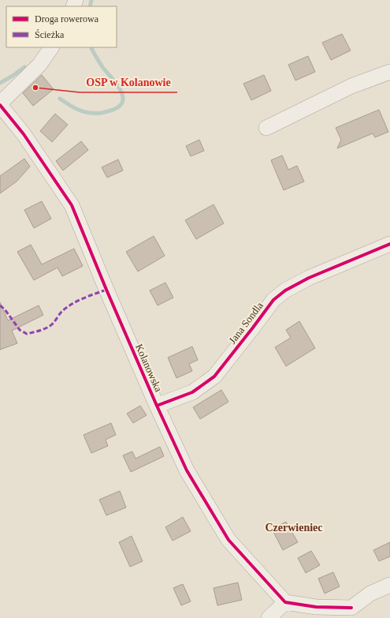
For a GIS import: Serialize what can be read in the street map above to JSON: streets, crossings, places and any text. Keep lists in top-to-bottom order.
{
  "streets": {
    "street": ["Jana Sondla", "Kolanowska"]
  },
  "crossings": [
    ["Jana Sondla", "Kolanowska"]
  ],
  "districts": ["Czerwieniec"],
  "places": ["OSP w Kolanowie"],
  "legend": ["Droga rowerowa", "Ścieżka"]
}
